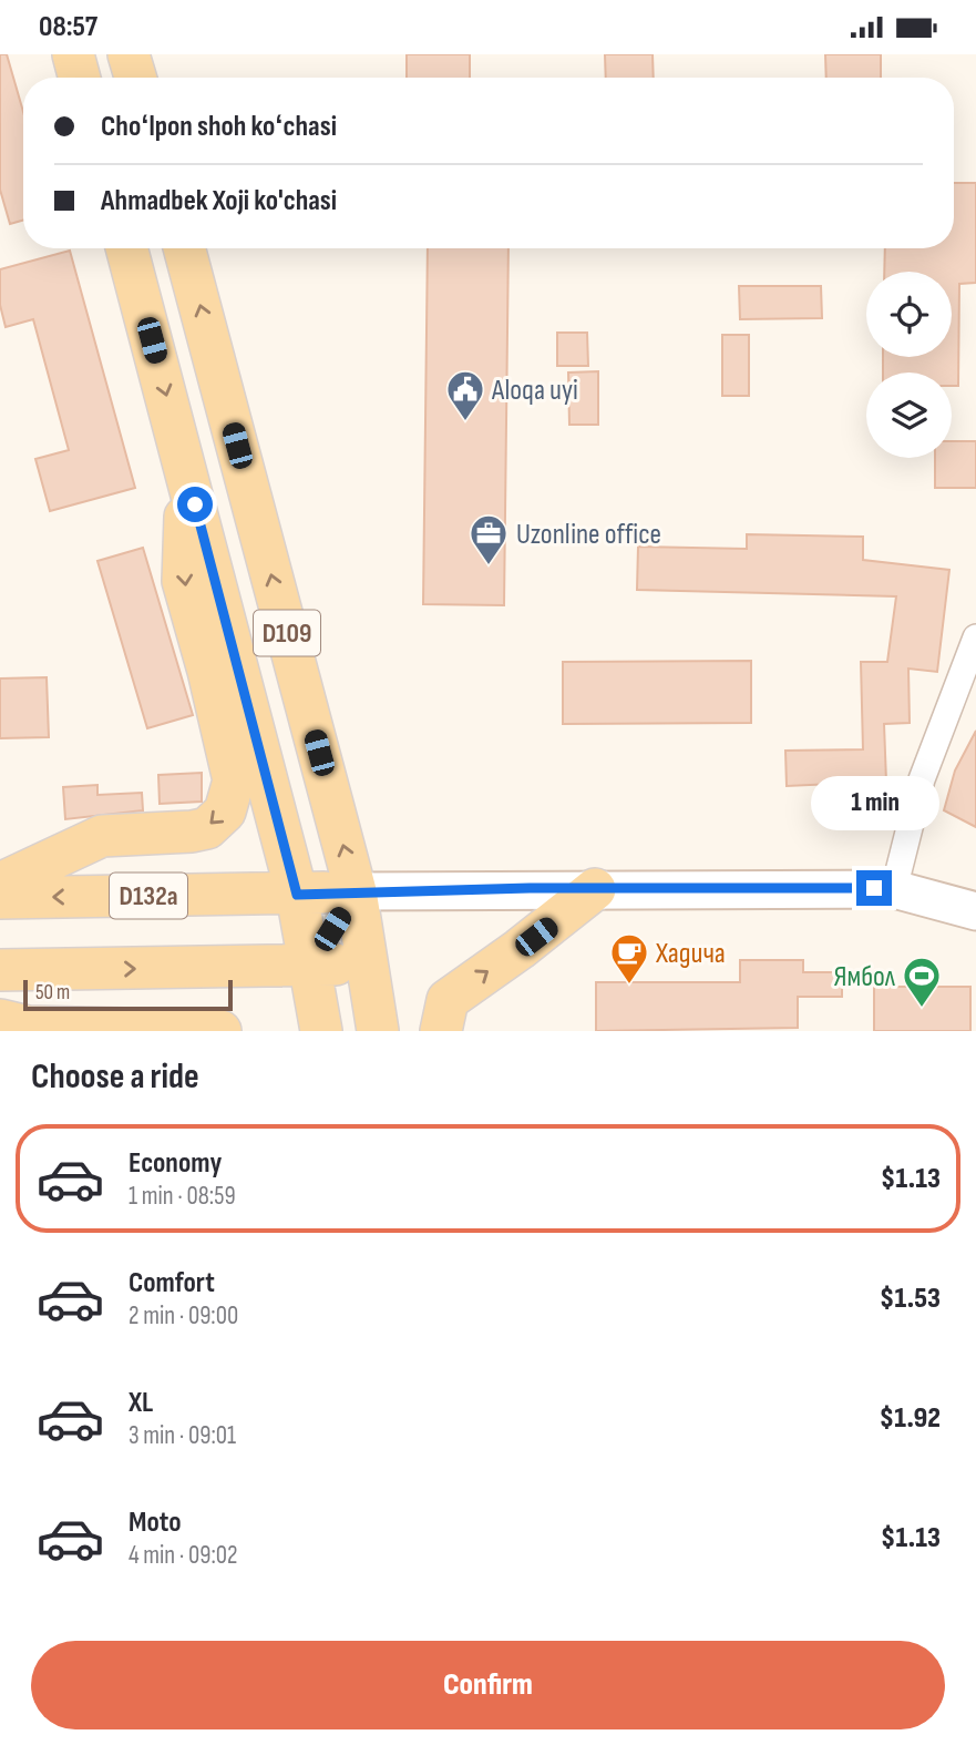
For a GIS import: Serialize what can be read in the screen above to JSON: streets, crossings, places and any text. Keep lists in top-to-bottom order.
{
  "streets": {
    "main road": ["D109", "D132a"]
  },
  "crossings": [
    ["D109", "D132a"]
  ],
  "places": {
    "public building": ["Aloqa uyi"],
    "office": ["Uzonline office"],
    "cafe": ["Хадича"],
    "sports": ["Ямбол"]
  },
  "scale_bar": "50 m",
  "page": {
    "status": "08:57",
    "banner": ["Choʻlpon shoh koʻchasi", "Ahmadbek Xoji ko'chasi"],
    "bubble": "1 min",
    "scale": "50 m",
    "heading": "Choose a ride",
    "list": [
      {
        "name": "Economy",
        "note": "1 min · 08:59",
        "value": "$1.13"
      },
      {
        "name": "Comfort",
        "note": "2 min · 09:00",
        "value": "$1.53"
      },
      {
        "name": "XL",
        "note": "3 min · 09:01",
        "value": "$1.92"
      },
      {
        "name": "Moto",
        "note": "4 min · 09:02",
        "value": "$1.13"
      }
    ],
    "buttons": "Confirm"
  }
}
